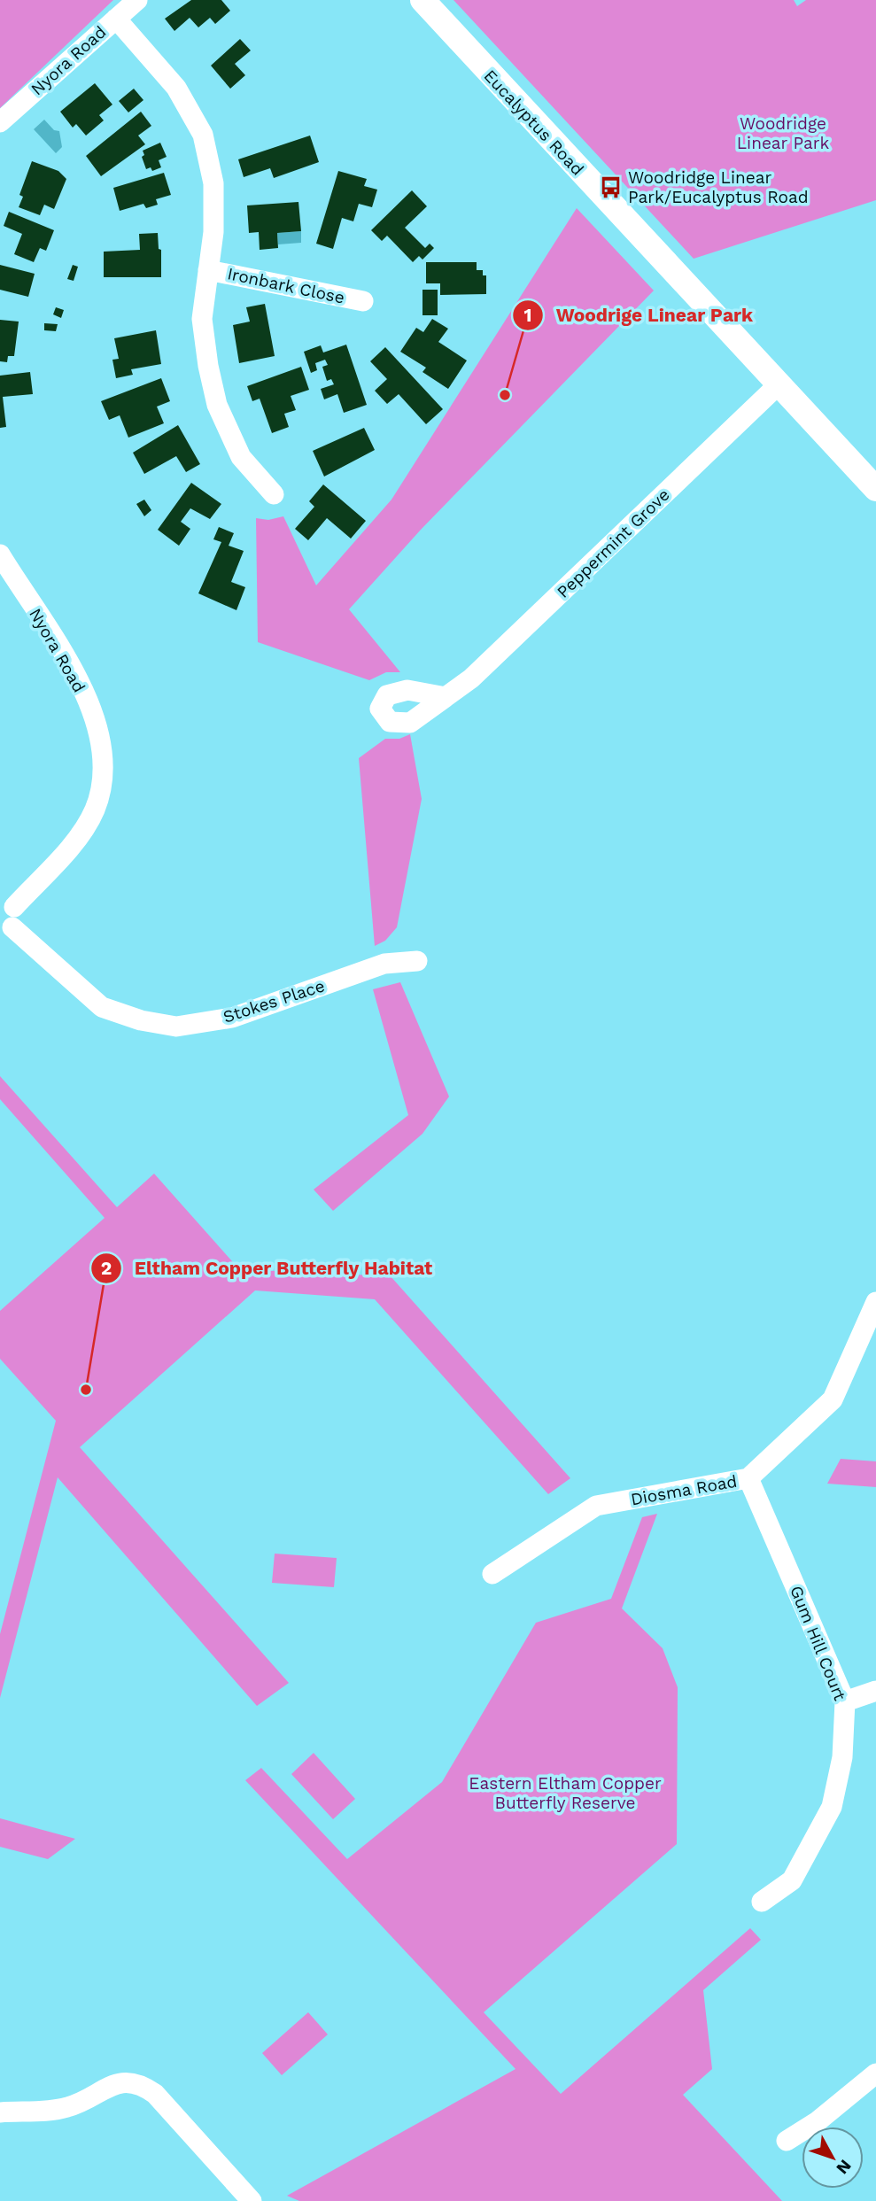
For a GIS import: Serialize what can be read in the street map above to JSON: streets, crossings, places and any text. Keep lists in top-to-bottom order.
{
  "streets": {
    "street": [
      "Nyora Road",
      "Eucalyptus Road",
      "Ironbark Close",
      "Peppermint Grove",
      "Stokes Place",
      "Diosma Road",
      "Gum Hill Court"
    ]
  },
  "crossings": [
    ["Nyora Road", "Stokes Place"],
    ["Eucalyptus Road", "Peppermint Grove"],
    ["Diosma Road", "Gum Hill Court"]
  ],
  "parks": ["Woodridge Linear Park", "Eastern Eltham Copper Butterfly Reserve"],
  "places": {
    "bus stop": ["Woodridge Linear Park/Eucalyptus Road"],
    "other": ["Woodrige Linear Park", "Eltham Copper Butterfly Habitat"]
  },
  "north": "bottom right"
}
